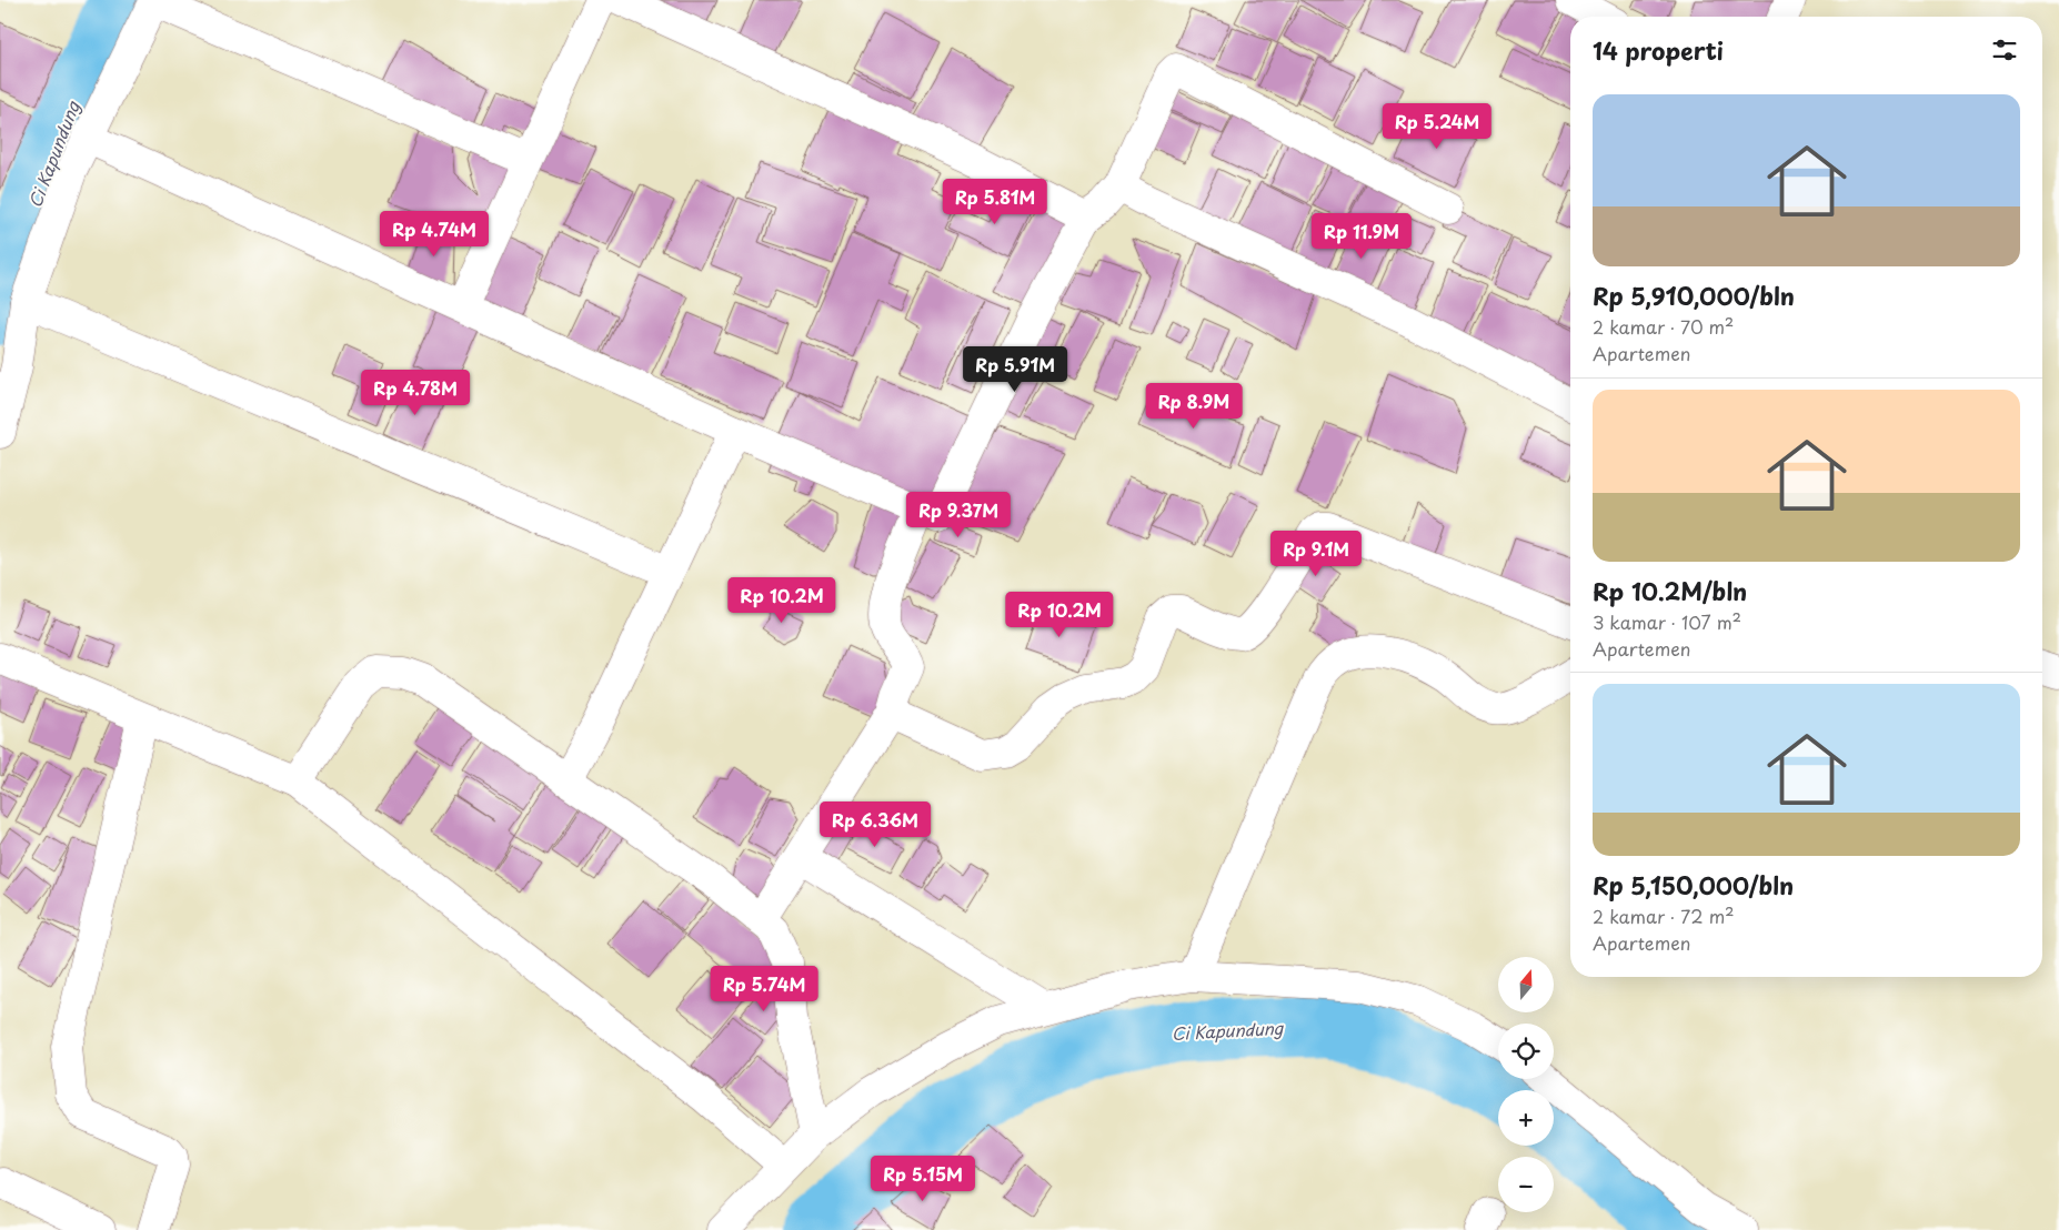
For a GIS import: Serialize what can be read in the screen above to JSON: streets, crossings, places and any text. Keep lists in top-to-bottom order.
{
  "water": ["Ci Kapundung"],
  "north": "top",
  "page": {
    "heading": "14 properti",
    "list": [
      {
        "name": "Rp 5,910,000/bln",
        "note": "2 kamar · 70 m² · Apartemen"
      },
      {
        "name": "Rp 10.2M/bln",
        "note": "3 kamar · 107 m² · Apartemen"
      },
      {
        "name": "Rp 5,150,000/bln",
        "note": "2 kamar · 72 m² · Apartemen"
      }
    ],
    "price": [
      "Rp 5.24M",
      "Rp 5.81M",
      "Rp 4.74M",
      "Rp 11.9M",
      "Rp 5.91M",
      "Rp 4.78M",
      "Rp 8.9M",
      "Rp 9.37M",
      "Rp 9.1M",
      "Rp 10.2M",
      "Rp 10.2M",
      "Rp 6.36M",
      "Rp 5.74M",
      "Rp 5.15M"
    ],
    "map_buttons": ["+", "−"]
  }
}
